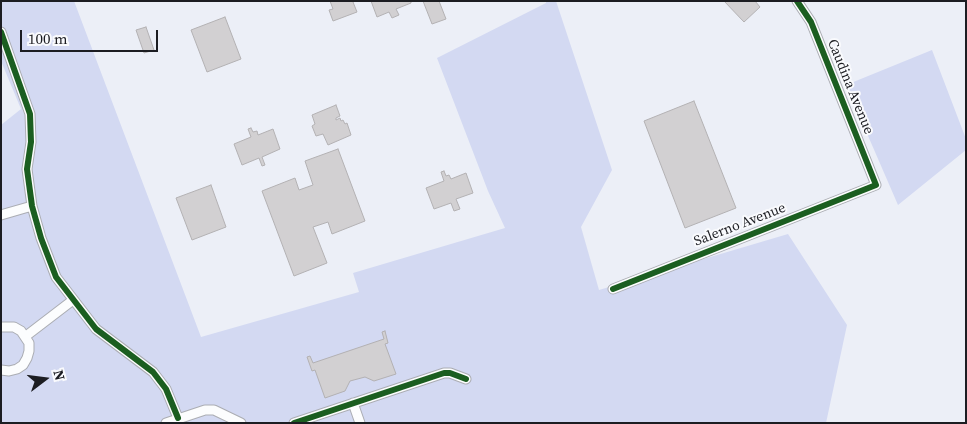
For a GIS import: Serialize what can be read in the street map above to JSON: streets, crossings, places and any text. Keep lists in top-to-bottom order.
{
  "streets": {
    "street": ["Caudina Avenue", "Salerno Avenue"]
  },
  "crossings": [
    ["Caudina Avenue", "Salerno Avenue"]
  ],
  "scale_bar": "100 m",
  "north": "right"
}
